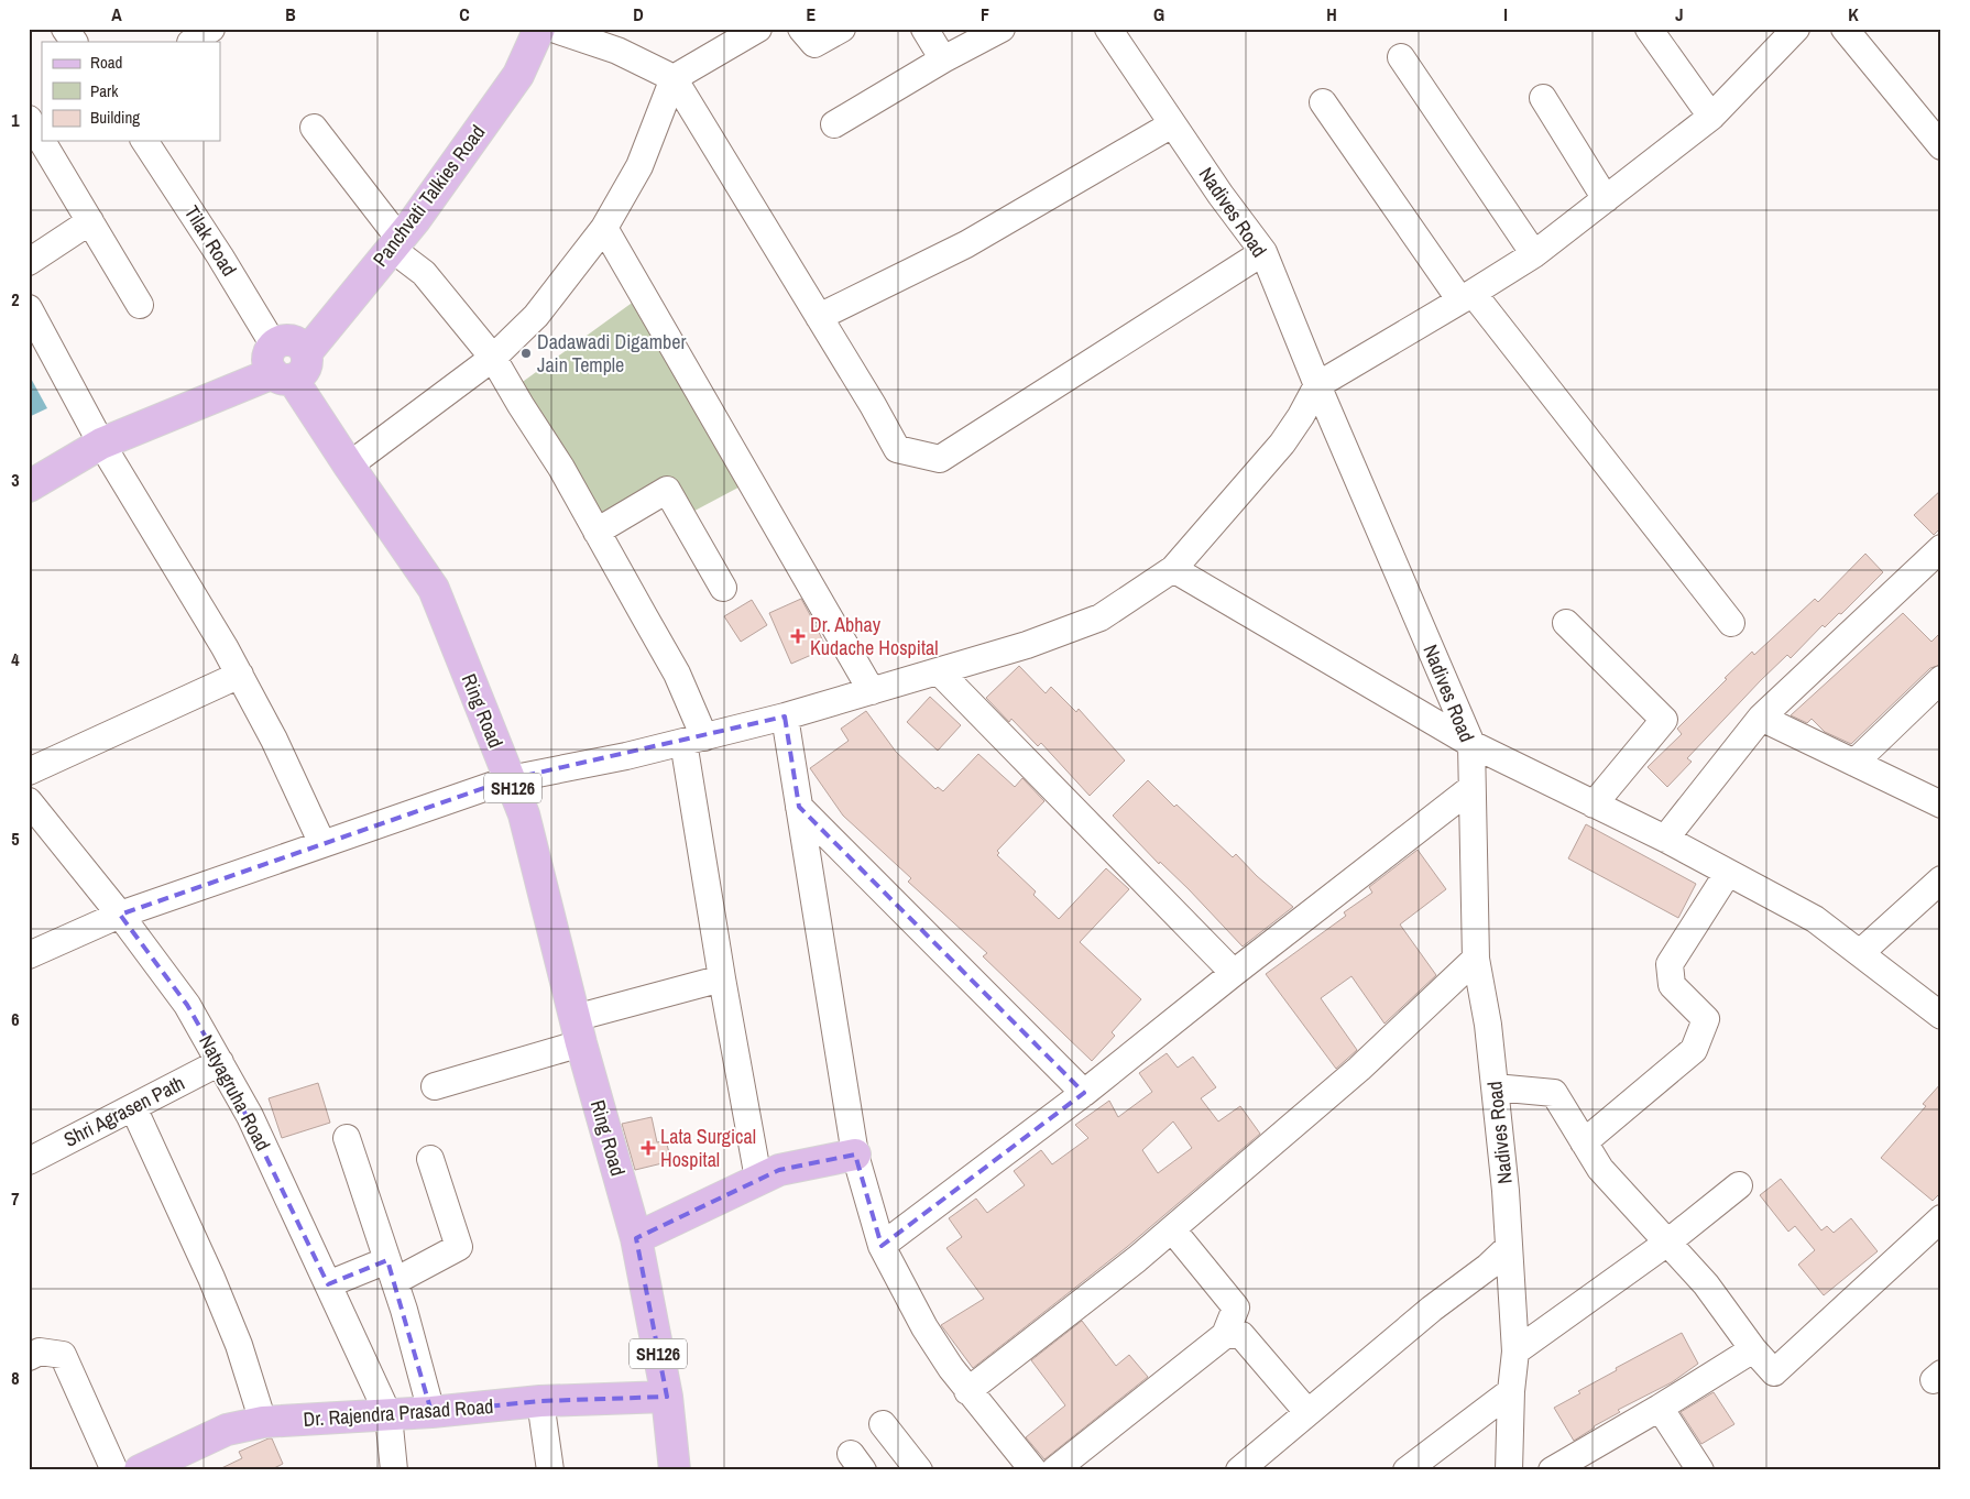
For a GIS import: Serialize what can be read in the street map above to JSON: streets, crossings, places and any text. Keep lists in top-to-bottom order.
{
  "streets": {
    "main road": [
      "Panchvati Talkies Road",
      "Ring Road",
      "SH126",
      "Dr. Rajendra Prasad Road"
    ],
    "street": [
      "Nadives Road",
      "Tilak Road",
      "Natyagruha Road",
      "Shri Agrasen Path"
    ]
  },
  "crossings": [
    ["Panchvati Talkies Road", "Tilak Road"],
    ["Panchvati Talkies Road", "Ring Road"],
    ["Tilak Road", "Ring Road"],
    ["Ring Road", "SH126"],
    ["SH126", "Dr. Rajendra Prasad Road"],
    ["Natyagruha Road", "Shri Agrasen Path"],
    ["Natyagruha Road", "Dr. Rajendra Prasad Road"]
  ],
  "places": {
    "other": ["Dadawadi Digamber Jain Temple"],
    "health": ["Dr. Abhay Kudache Hospital", "Lata Surgical Hospital"]
  },
  "legend": ["Road", "Park", "Building"],
  "grid": {
    "columns": [
      "A",
      "B",
      "C",
      "D",
      "E",
      "F",
      "G",
      "H",
      "I",
      "J",
      "K"
    ],
    "rows": [
      "1",
      "2",
      "3",
      "4",
      "5",
      "6",
      "7",
      "8"
    ]
  }
}
